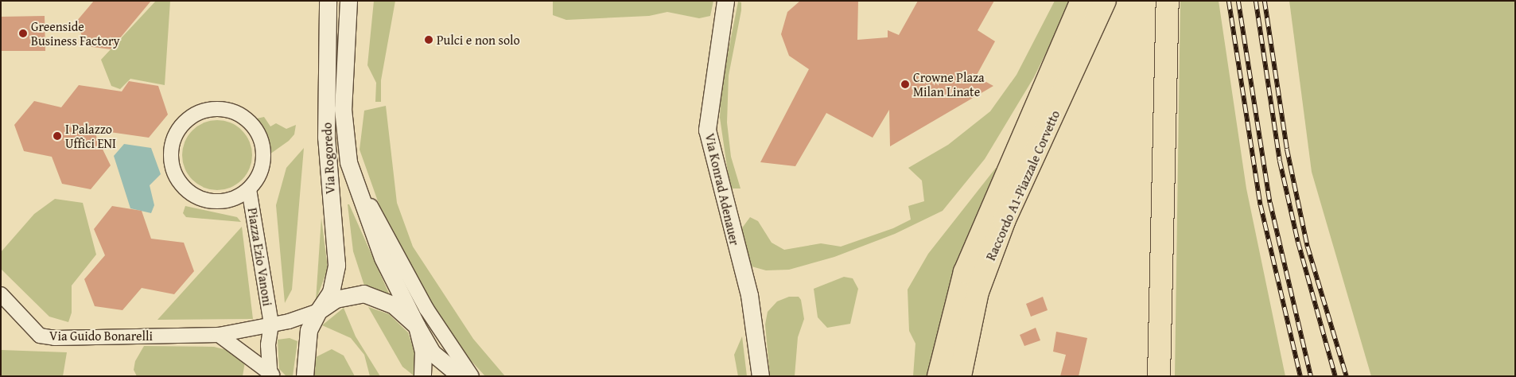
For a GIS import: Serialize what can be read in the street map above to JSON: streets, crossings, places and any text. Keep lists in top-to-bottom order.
{
  "streets": {
    "highway": ["Raccordo A1-Piazzale Corvetto"],
    "street": [
      "Via Rogoredo",
      "Via Konrad Adenauer",
      "Piazza Ezio Vanoni",
      "Via Guido Bonarelli"
    ]
  },
  "crossings": [
    ["Via Rogoredo", "Via Guido Bonarelli"],
    ["Piazza Ezio Vanoni", "Via Guido Bonarelli"]
  ],
  "places": [
    "Greenside Business Factory",
    "Pulci e non solo",
    "Crowne Plaza Milan Linate",
    "I Palazzo Uffici ENI"
  ]
}
